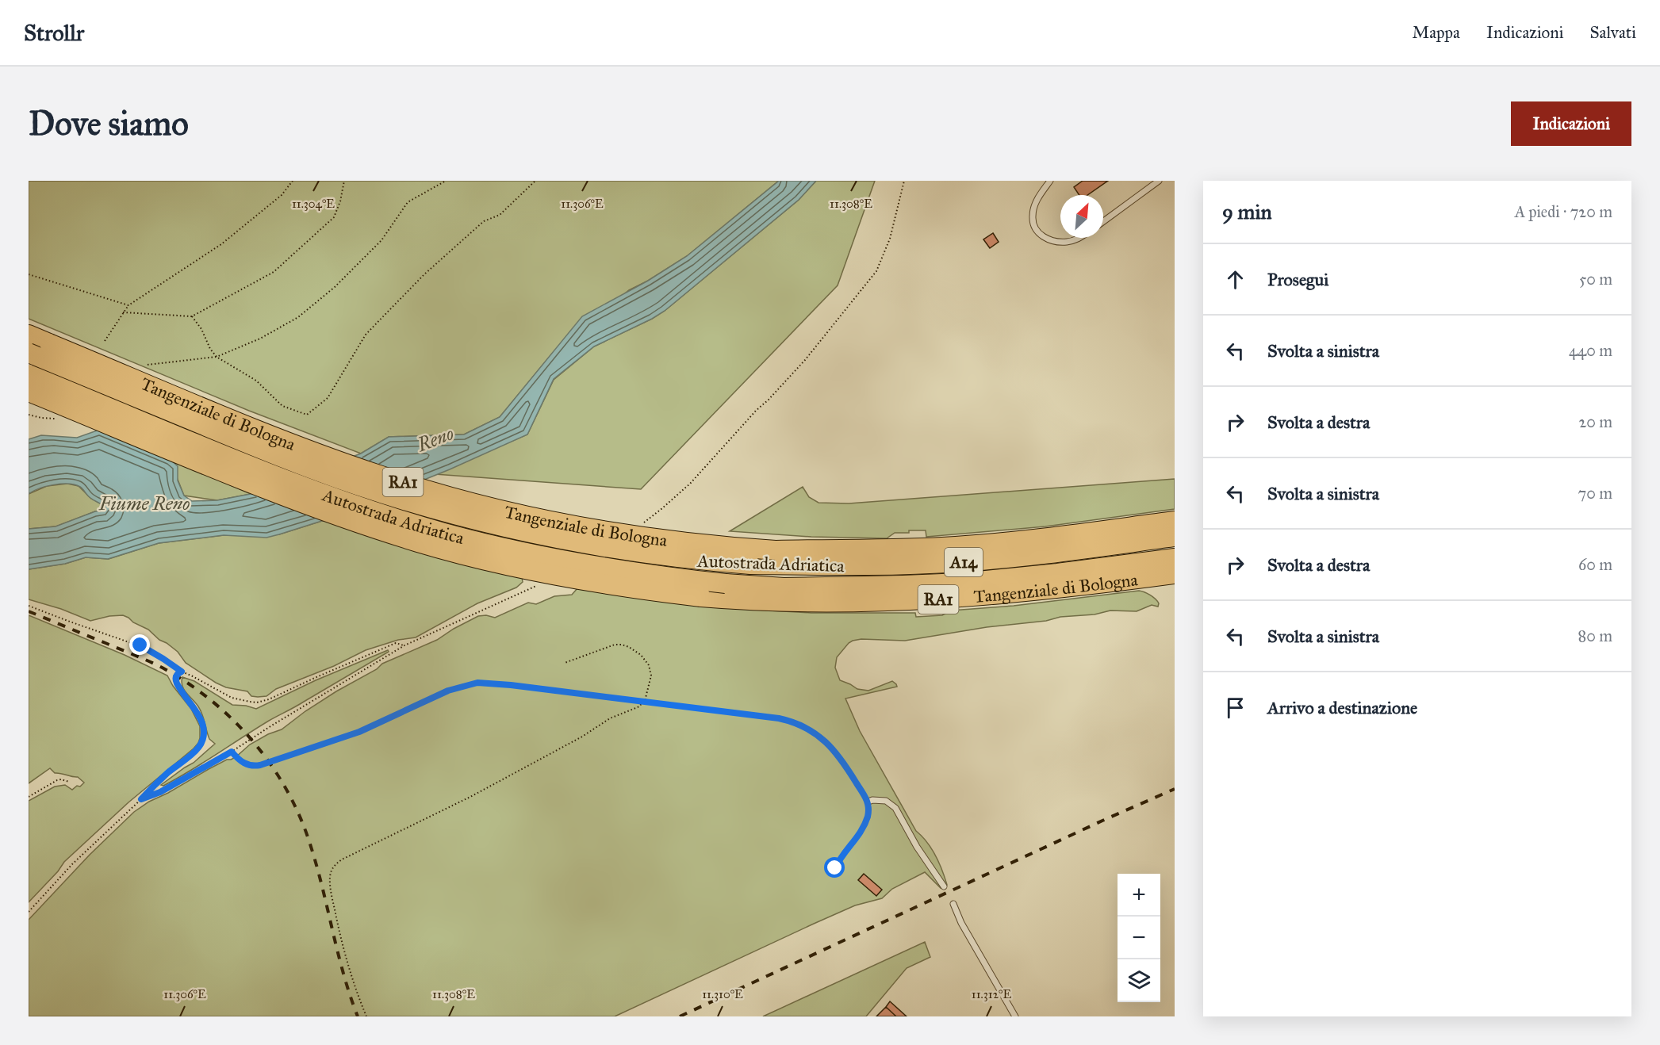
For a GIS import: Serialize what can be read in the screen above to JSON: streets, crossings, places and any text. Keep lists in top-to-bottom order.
{
  "streets": {
    "highway": [
      "Tangenziale di Bologna",
      "RA1",
      "Autostrada Adriatica",
      "A14"
    ]
  },
  "water": ["Reno", "Fiume Reno"],
  "north": "top right",
  "page": {
    "header": "Strollr",
    "nav": ["Mappa", "Indicazioni", "Salvati"],
    "buttons": "Indicazioni",
    "title": "Dove siamo",
    "heading": ["9 min", "A piedi · 720 m"],
    "list": [
      ["Prosegui", "50 m"],
      ["Svolta a sinistra", "440 m"],
      ["Svolta a destra", "20 m"],
      ["Svolta a sinistra", "70 m"],
      ["Svolta a destra", "60 m"],
      ["Svolta a sinistra", "80 m"],
      "Arrivo a destinazione"
    ],
    "map_buttons": ["+", "−"]
  },
  "coordinates": [
    "11.304°E",
    "11.306°E",
    "11.308°E",
    "11.310°E",
    "11.312°E"
  ]
}
